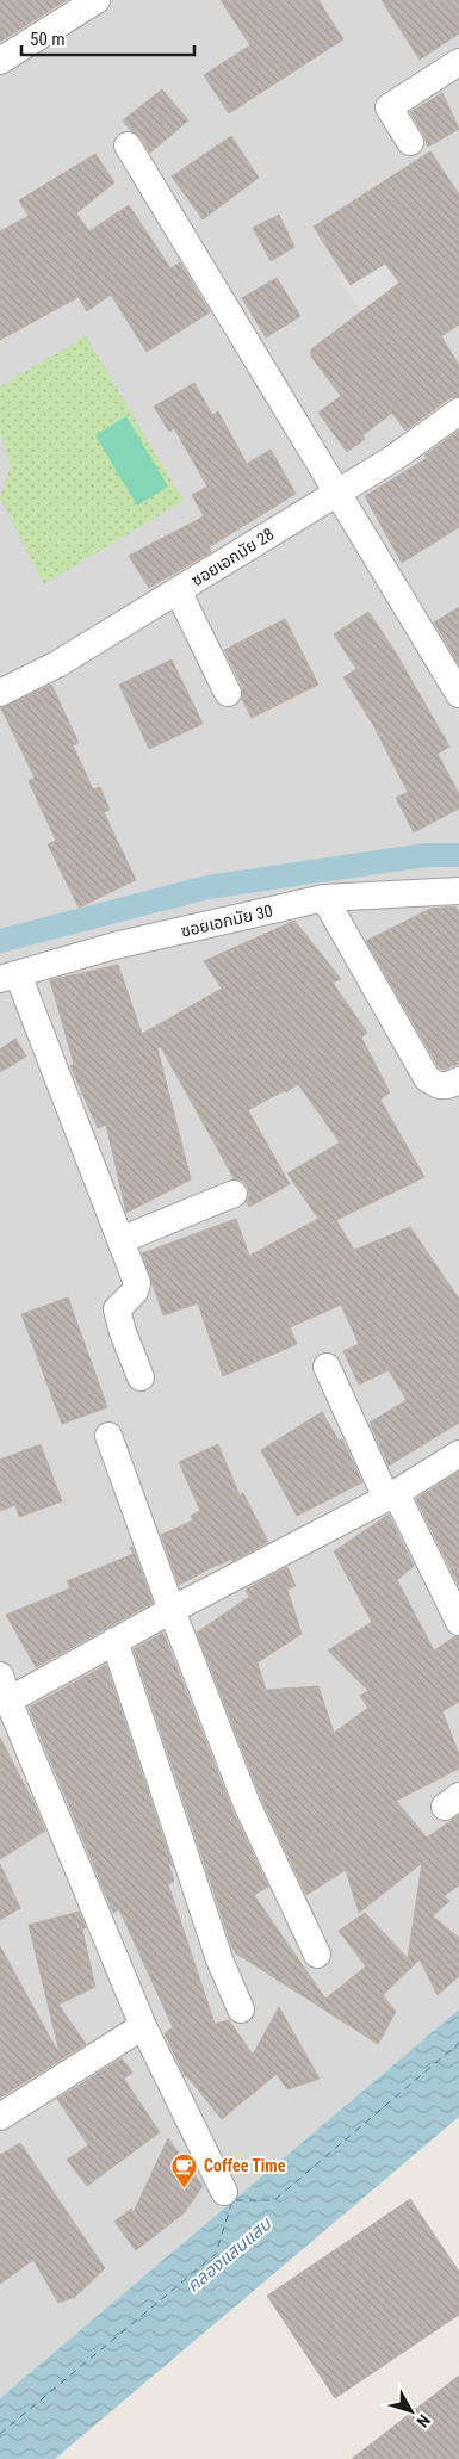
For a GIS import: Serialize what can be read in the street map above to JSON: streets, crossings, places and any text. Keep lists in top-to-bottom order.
{
  "streets": {
    "street": ["ซอยเอกมัย 28", "ซอยเอกมัย 30"]
  },
  "water": ["คลองแสนแสบ"],
  "places": {
    "cafe": ["Coffee Time"]
  },
  "scale_bar": "50 m",
  "north": "bottom right"
}
